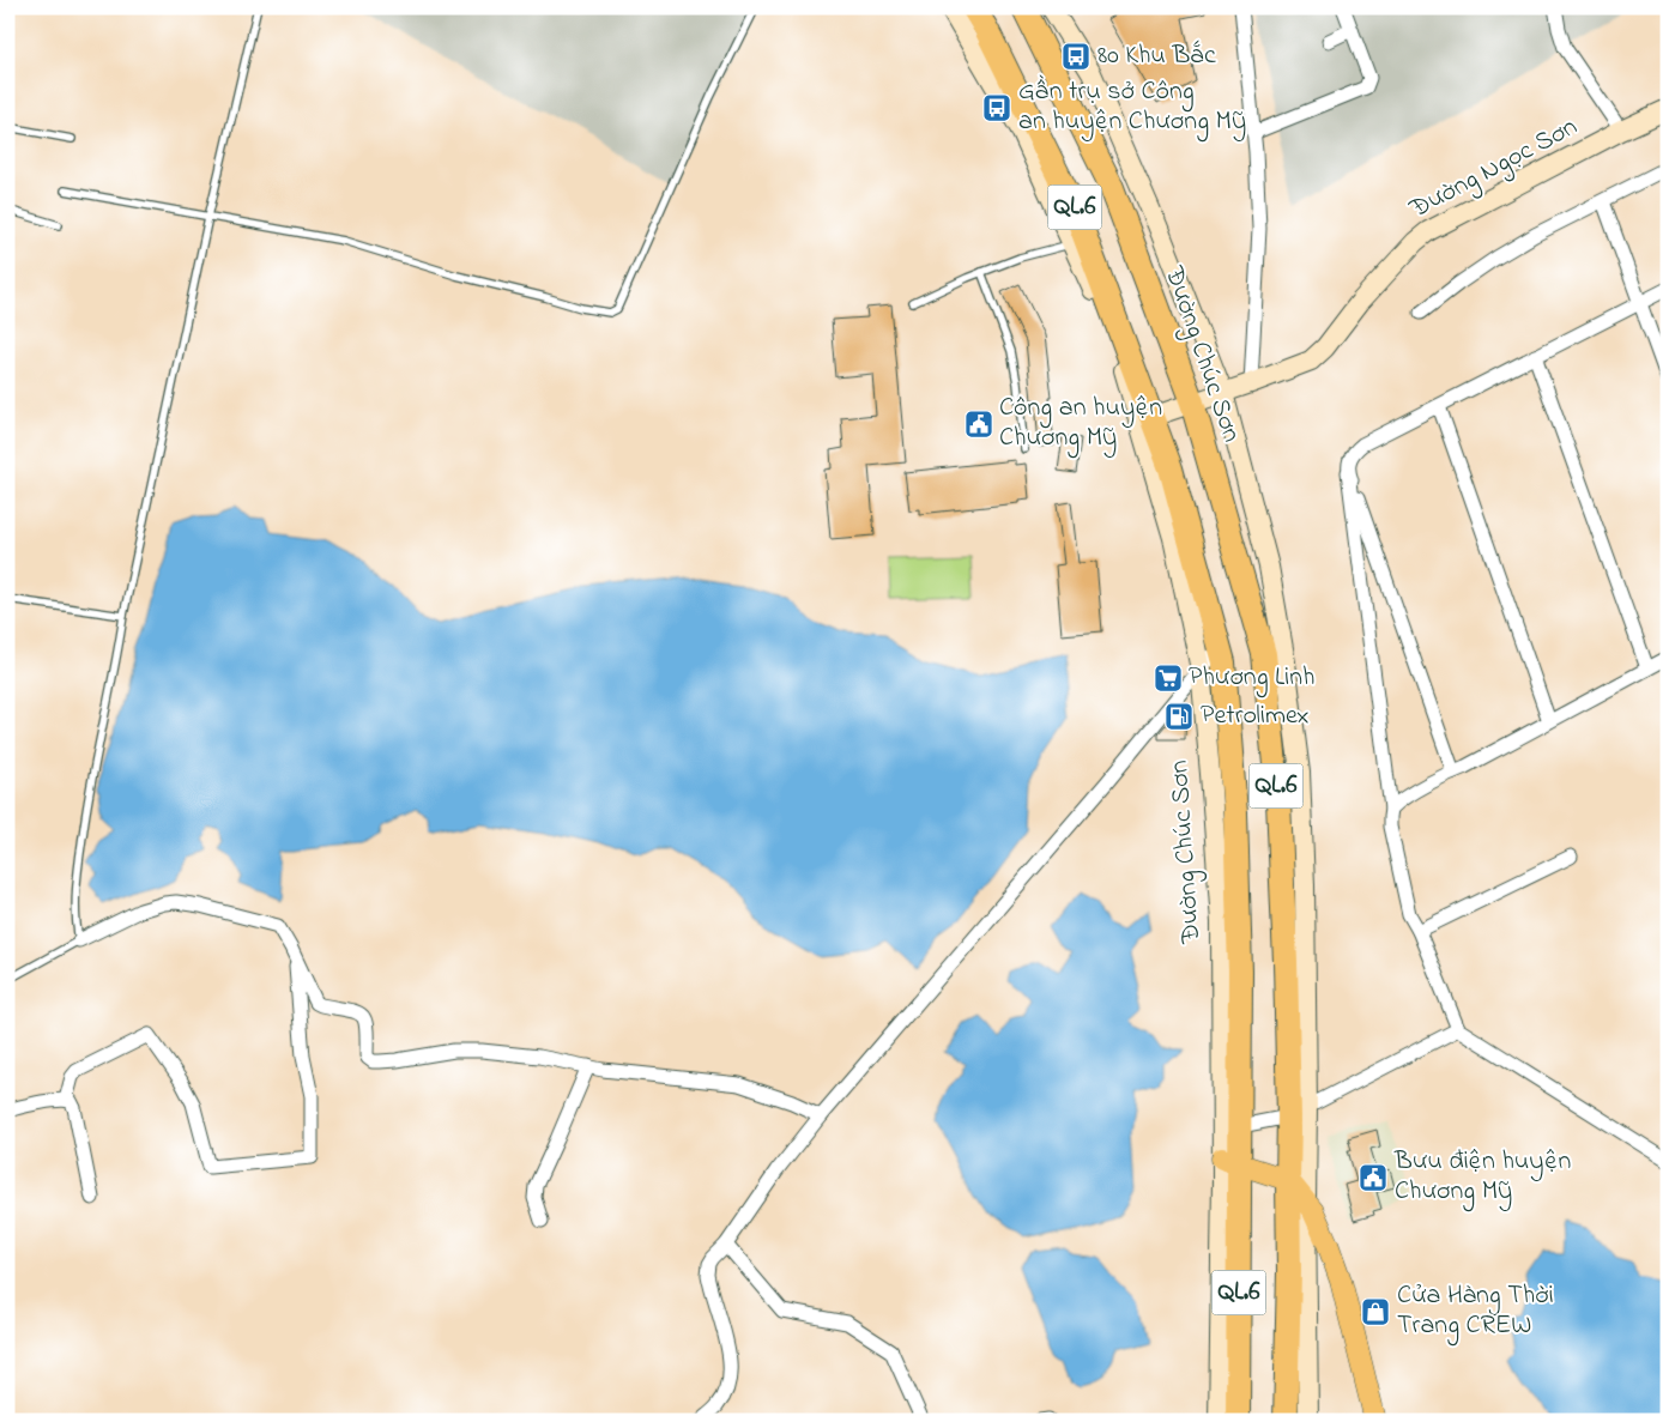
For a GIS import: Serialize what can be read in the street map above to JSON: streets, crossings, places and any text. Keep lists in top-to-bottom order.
{
  "streets": {
    "highway": ["QL.6", "Đường Chúc Sơn"],
    "street": ["Đường Ngọc Sơn"]
  },
  "crossings": [
    ["Đường Ngọc Sơn", "Đường Chúc Sơn"]
  ],
  "places": {
    "bus stop": ["80 Khu Bắc", "Gần trụ sở Công an huyện Chương Mỹ"],
    "public building": ["Công an huyện Chương Mỹ", "Bưu điện huyện Chương Mỹ"],
    "supermarket": ["Phương Linh"],
    "fuel station": ["Petrolimex"],
    "shop": ["Cửa Hàng Thời Trang CREW"]
  }
}
